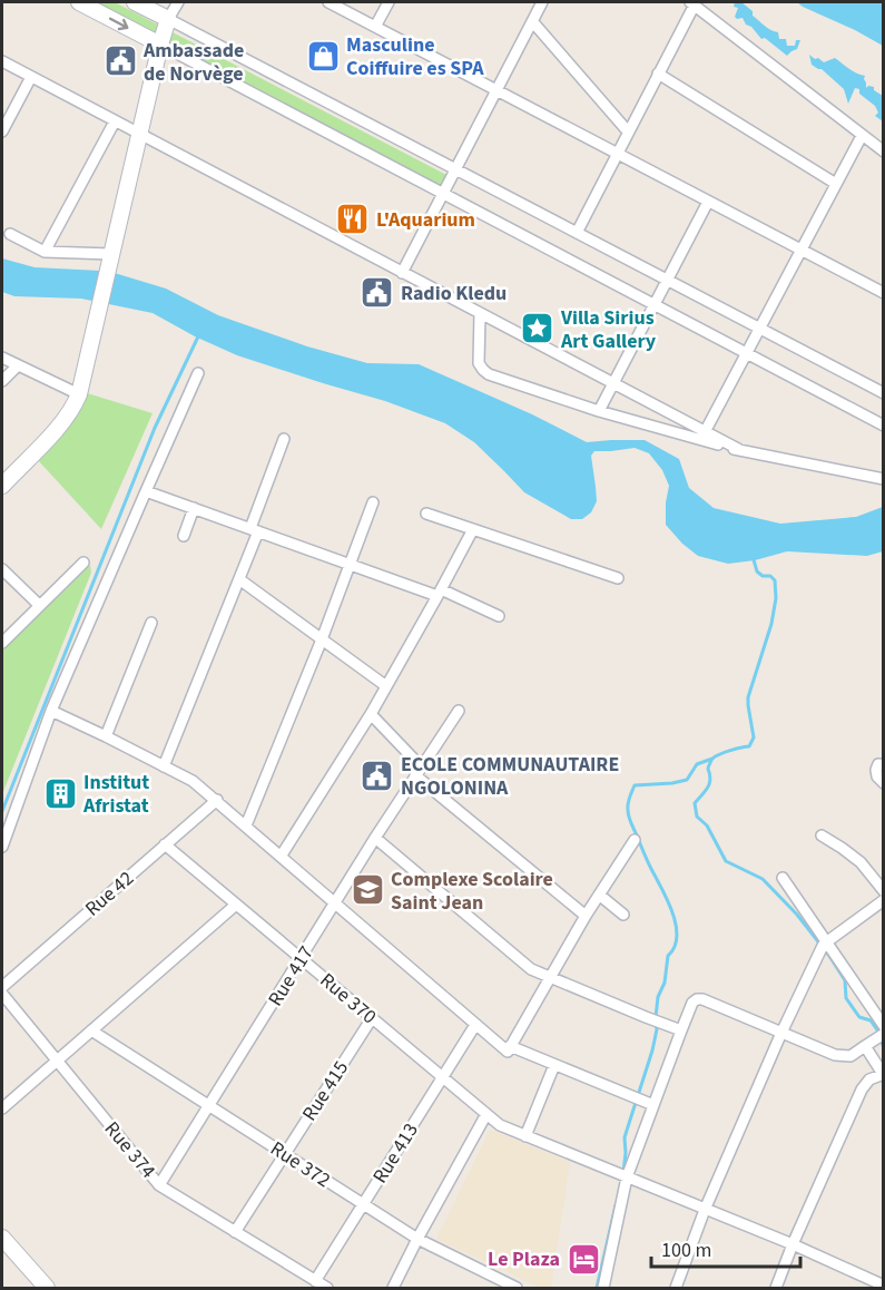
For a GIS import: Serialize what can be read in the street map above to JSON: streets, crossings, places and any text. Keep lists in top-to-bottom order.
{
  "streets": {
    "street": [
      "Rue 42",
      "Rue 417",
      "Rue 370",
      "Rue 415",
      "Rue 374",
      "Rue 413",
      "Rue 372"
    ]
  },
  "crossings": [
    ["Rue 42", "Rue 370"],
    ["Rue 417", "Rue 370"],
    ["Rue 417", "Rue 374"],
    ["Rue 417", "Rue 372"],
    ["Rue 370", "Rue 415"],
    ["Rue 370", "Rue 413"],
    ["Rue 415", "Rue 374"],
    ["Rue 415", "Rue 372"],
    ["Rue 374", "Rue 413"],
    ["Rue 413", "Rue 372"]
  ],
  "places": {
    "shop": ["Masculine Coiffuire es SPA"],
    "public building": ["Ambassade de Norvège", "Radio Kledu", "ECOLE COMMUNAUTAIRE NGOLONINA"],
    "restaurant": ["L'Aquarium"],
    "place": ["Villa Sirius Art Gallery"],
    "building": ["Institut Afristat"],
    "school or university": ["Complexe Scolaire Saint Jean"],
    "hotel": ["Le Plaza"]
  },
  "scale_bar": "100 m"
}
